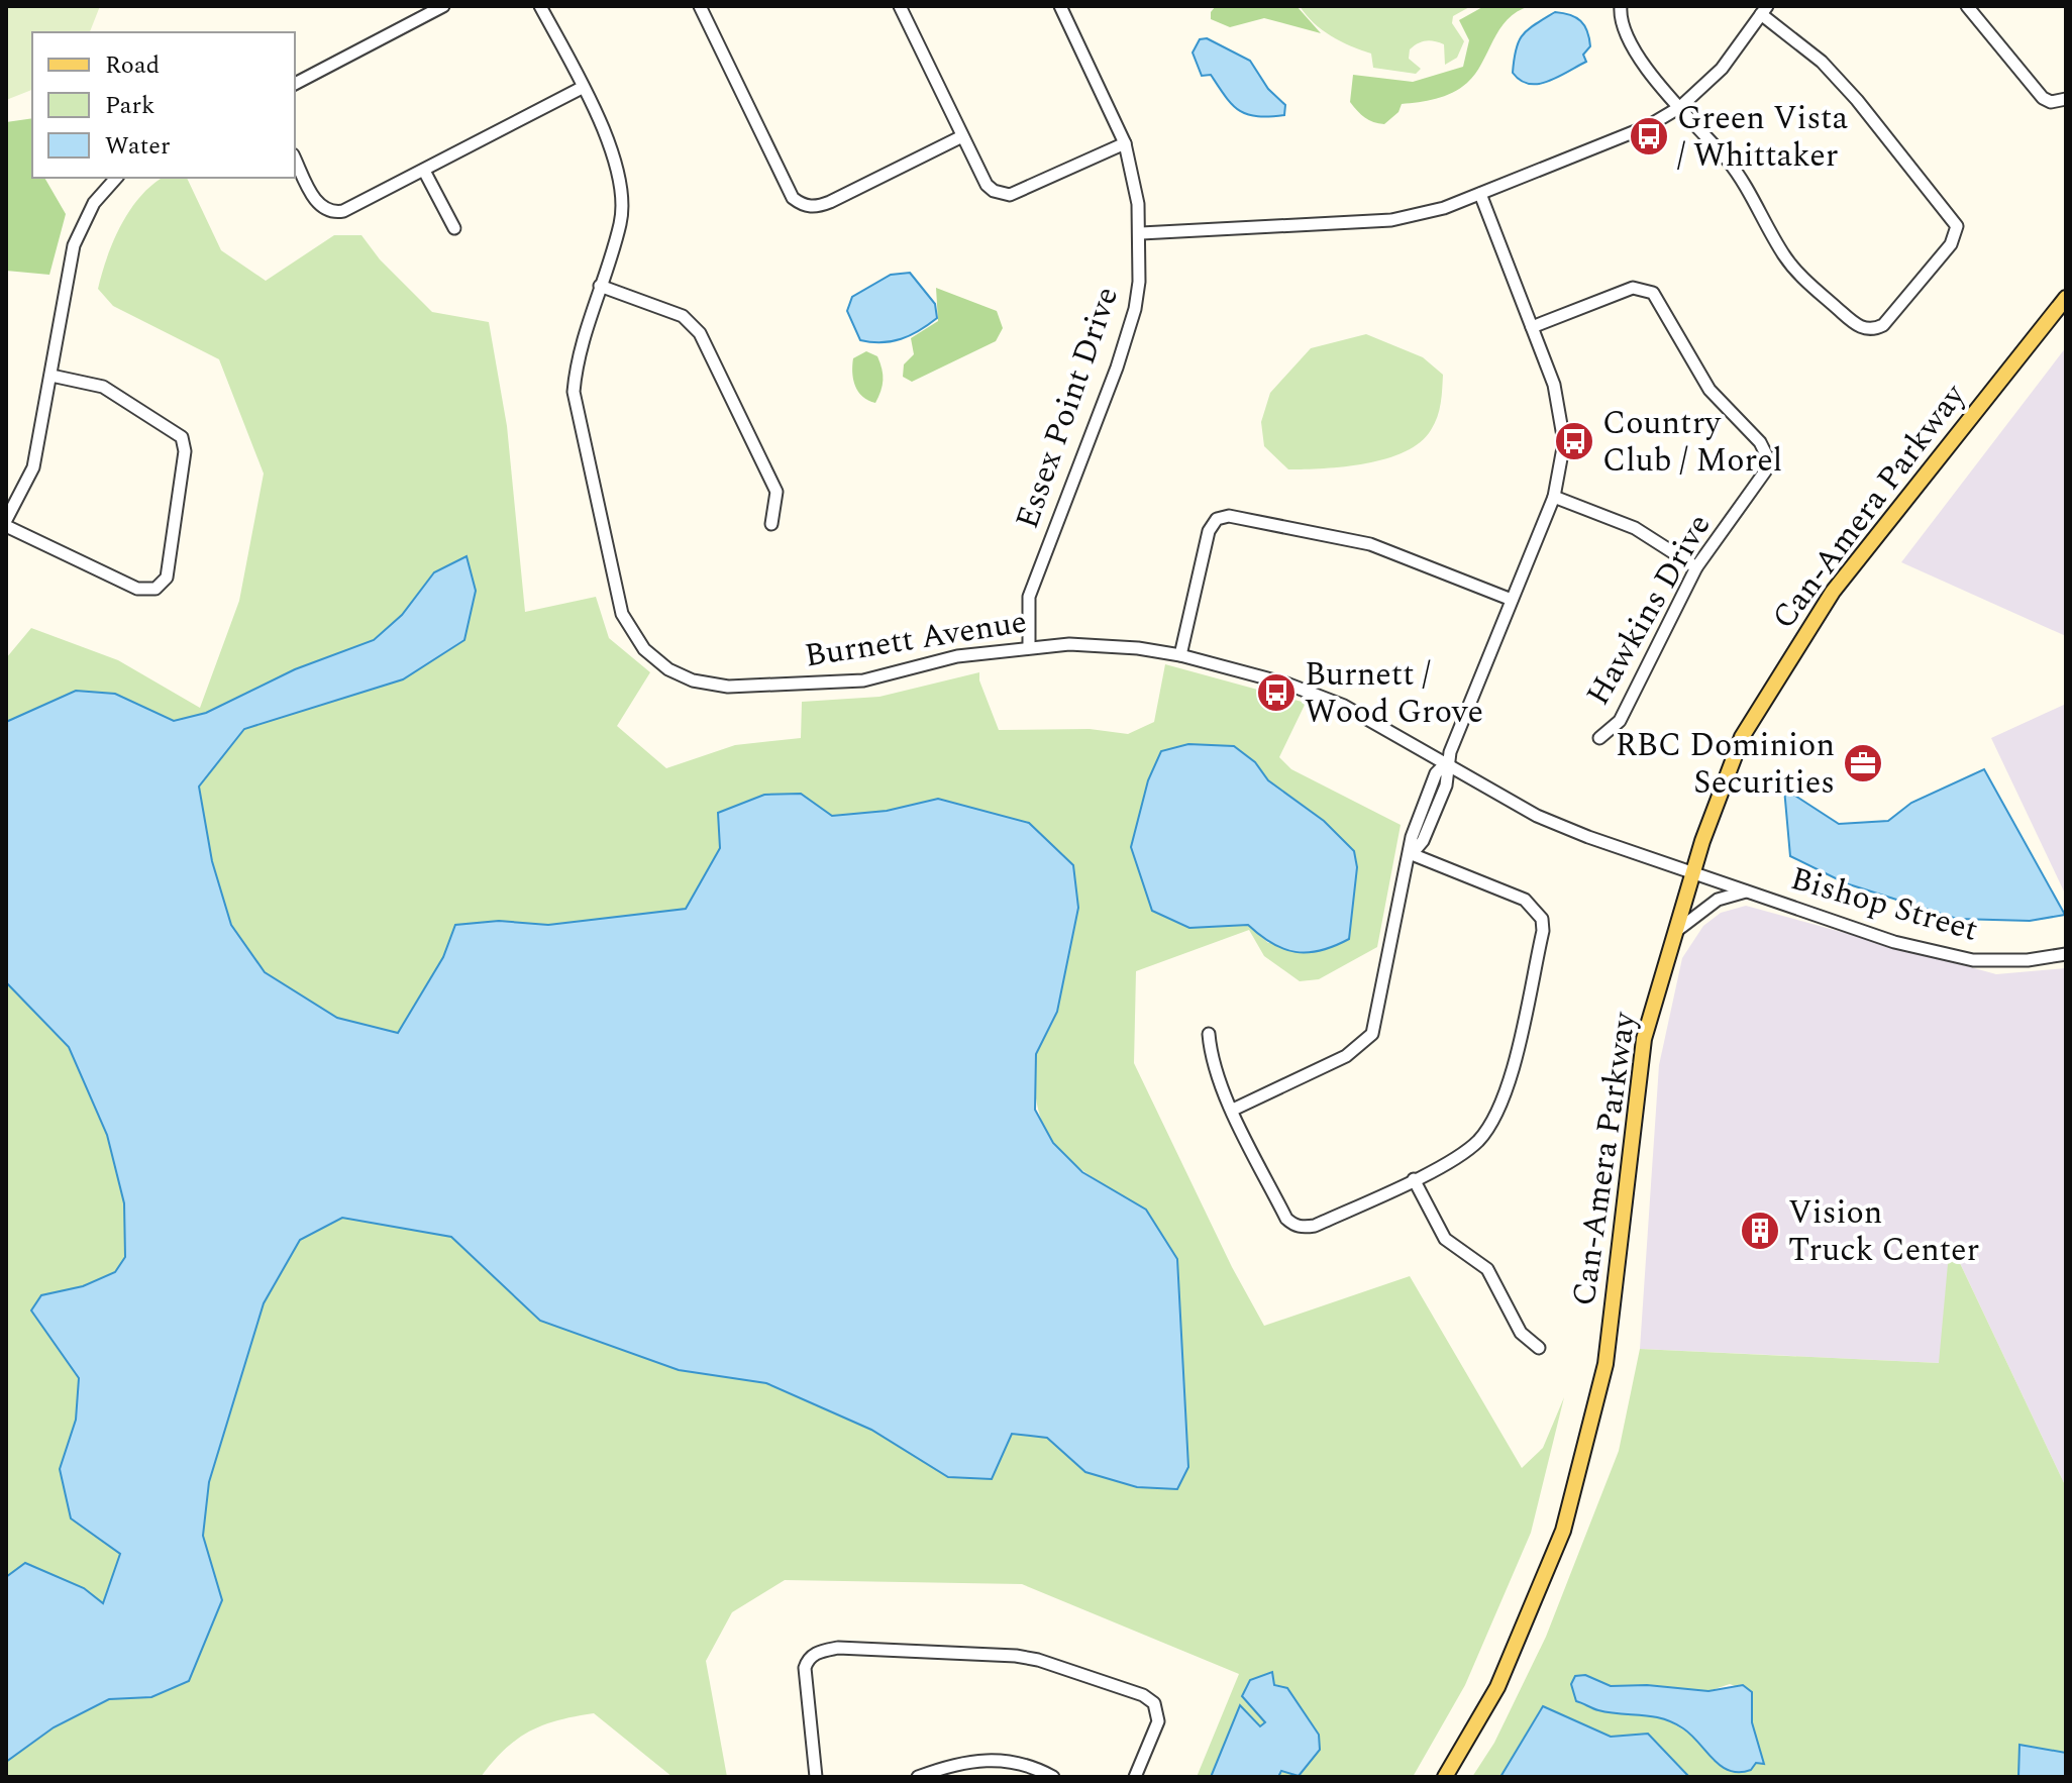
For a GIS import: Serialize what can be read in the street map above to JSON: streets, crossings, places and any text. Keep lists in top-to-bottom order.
{
  "streets": {
    "main road": ["Can-Amera Parkway"],
    "street": [
      "Essex Point Drive",
      "Hawkins Drive",
      "Burnett Avenue",
      "Bishop Street"
    ]
  },
  "crossings": [
    ["Essex Point Drive", "Burnett Avenue"],
    ["Can-Amera Parkway", "Burnett Avenue"],
    ["Can-Amera Parkway", "Bishop Street"],
    ["Burnett Avenue", "Bishop Street"]
  ],
  "places": {
    "bus stop": ["Green Vista / Whittaker", "Country Club / Morel", "Burnett / Wood Grove"],
    "office": ["RBC Dominion Securities"],
    "building": ["Vision Truck Center"]
  },
  "legend": ["Road", "Park", "Water"]
}
